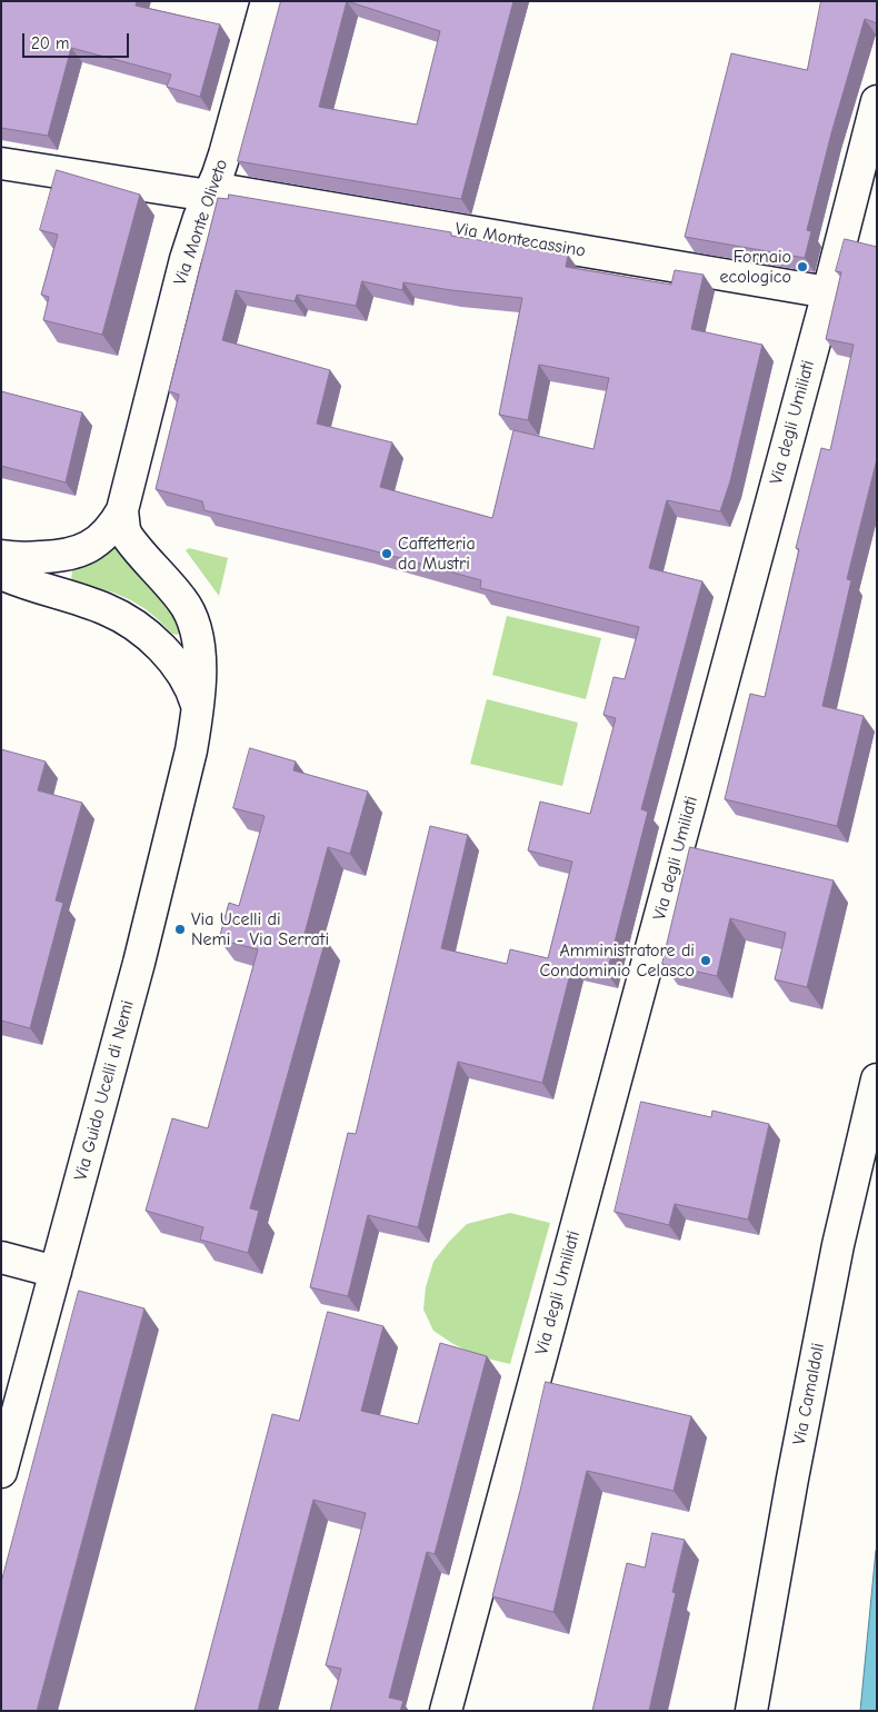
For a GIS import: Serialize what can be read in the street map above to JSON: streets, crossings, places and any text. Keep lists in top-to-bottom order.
{
  "streets": {
    "street": [
      "Via Monte Oliveto",
      "Via Montecassino",
      "Via degli Umiliati",
      "Via Guido Ucelli di Nemi",
      "Via Camaldoli"
    ]
  },
  "crossings": [
    ["Via Monte Oliveto", "Via Montecassino"],
    ["Via Monte Oliveto", "Via Guido Ucelli di Nemi"],
    ["Via Montecassino", "Via degli Umiliati"]
  ],
  "places": [
    "Fornaio ecologico",
    "Caffetteria da Mustri",
    "Via Ucelli di Nemi - Via Serrati",
    "Amministratore di Condominio Celasco"
  ],
  "scale_bar": "20 m"
}
